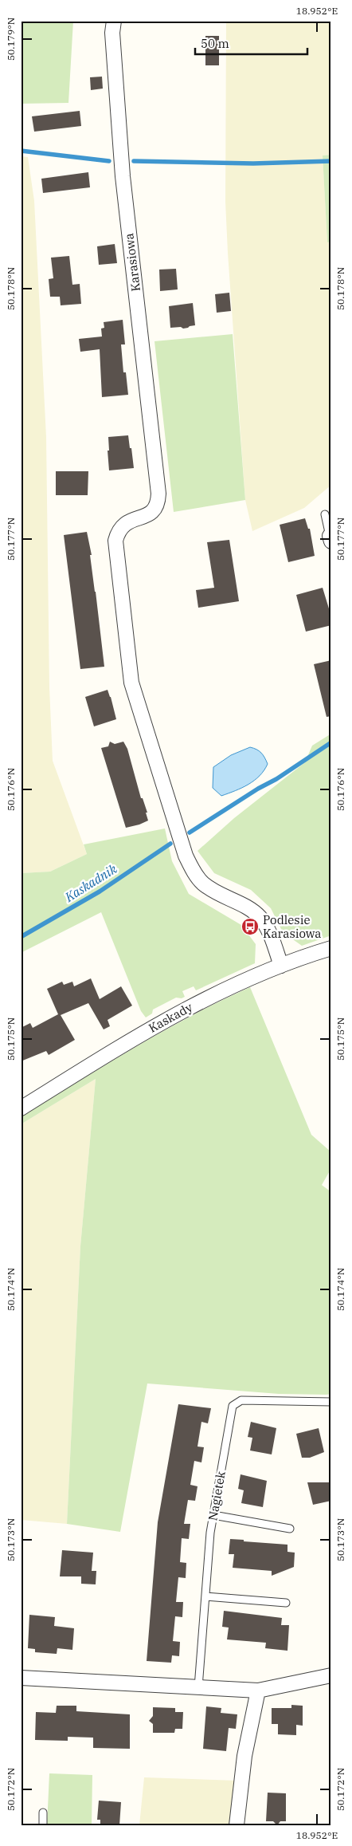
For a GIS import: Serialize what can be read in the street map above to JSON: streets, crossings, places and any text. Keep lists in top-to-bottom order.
{
  "streets": {
    "street": ["Karasiowa", "Kaskady"],
    "lane": ["Nagietek"]
  },
  "crossings": [
    ["Karasiowa", "Kaskady"]
  ],
  "water": ["Kaskadnik"],
  "places": {
    "bus stop": ["Podlesie Karasiowa"]
  },
  "scale_bar": "50 m",
  "coordinates": [
    "18.952°E",
    "50.179°N",
    "50.178°N",
    "50.177°N",
    "50.176°N",
    "50.175°N",
    "50.174°N",
    "50.173°N",
    "50.172°N"
  ]
}
